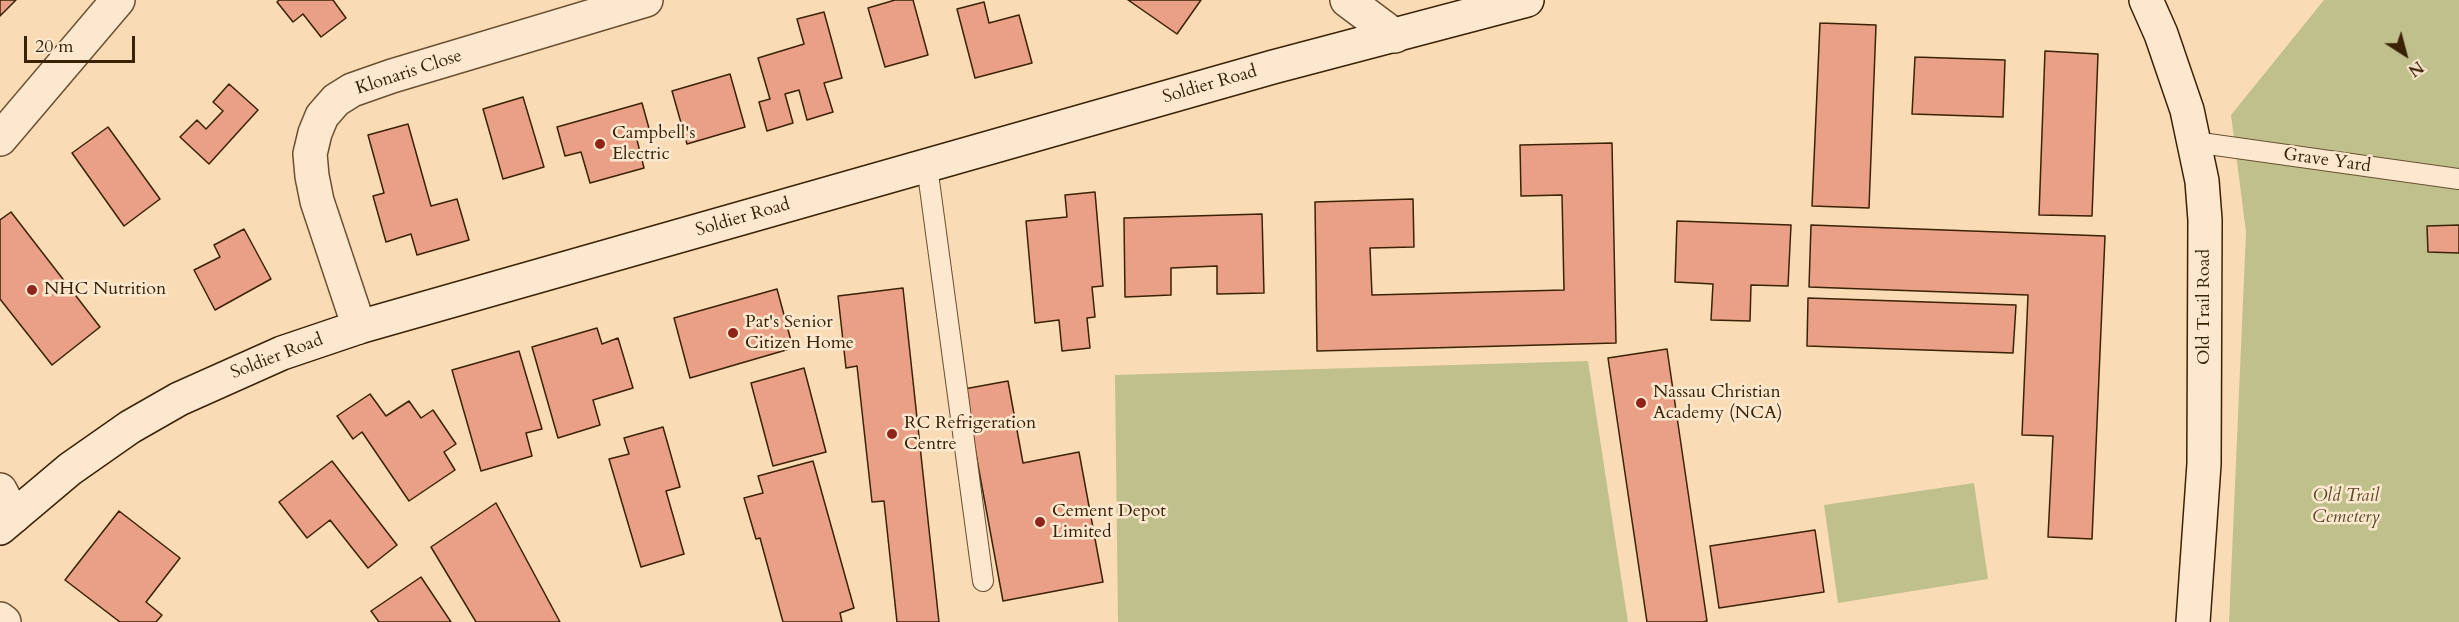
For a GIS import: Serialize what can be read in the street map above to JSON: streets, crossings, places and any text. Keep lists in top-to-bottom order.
{
  "streets": {
    "main road": ["Klonaris Close", "Soldier Road", "Old Trail Road"],
    "lane": ["Grave Yard"]
  },
  "crossings": [
    ["Klonaris Close", "Soldier Road"],
    ["Grave Yard", "Old Trail Road"]
  ],
  "parks": ["Old Trail Cemetery"],
  "places": [
    "Campbell's Electric",
    "NHC Nutrition",
    "Pat's Senior Citizen Home",
    "Nassau Christian Academy (NCA)",
    "RC Refrigeration Centre",
    "Cement Depot Limited"
  ],
  "scale_bar": "20 m",
  "north": "bottom right"
}
